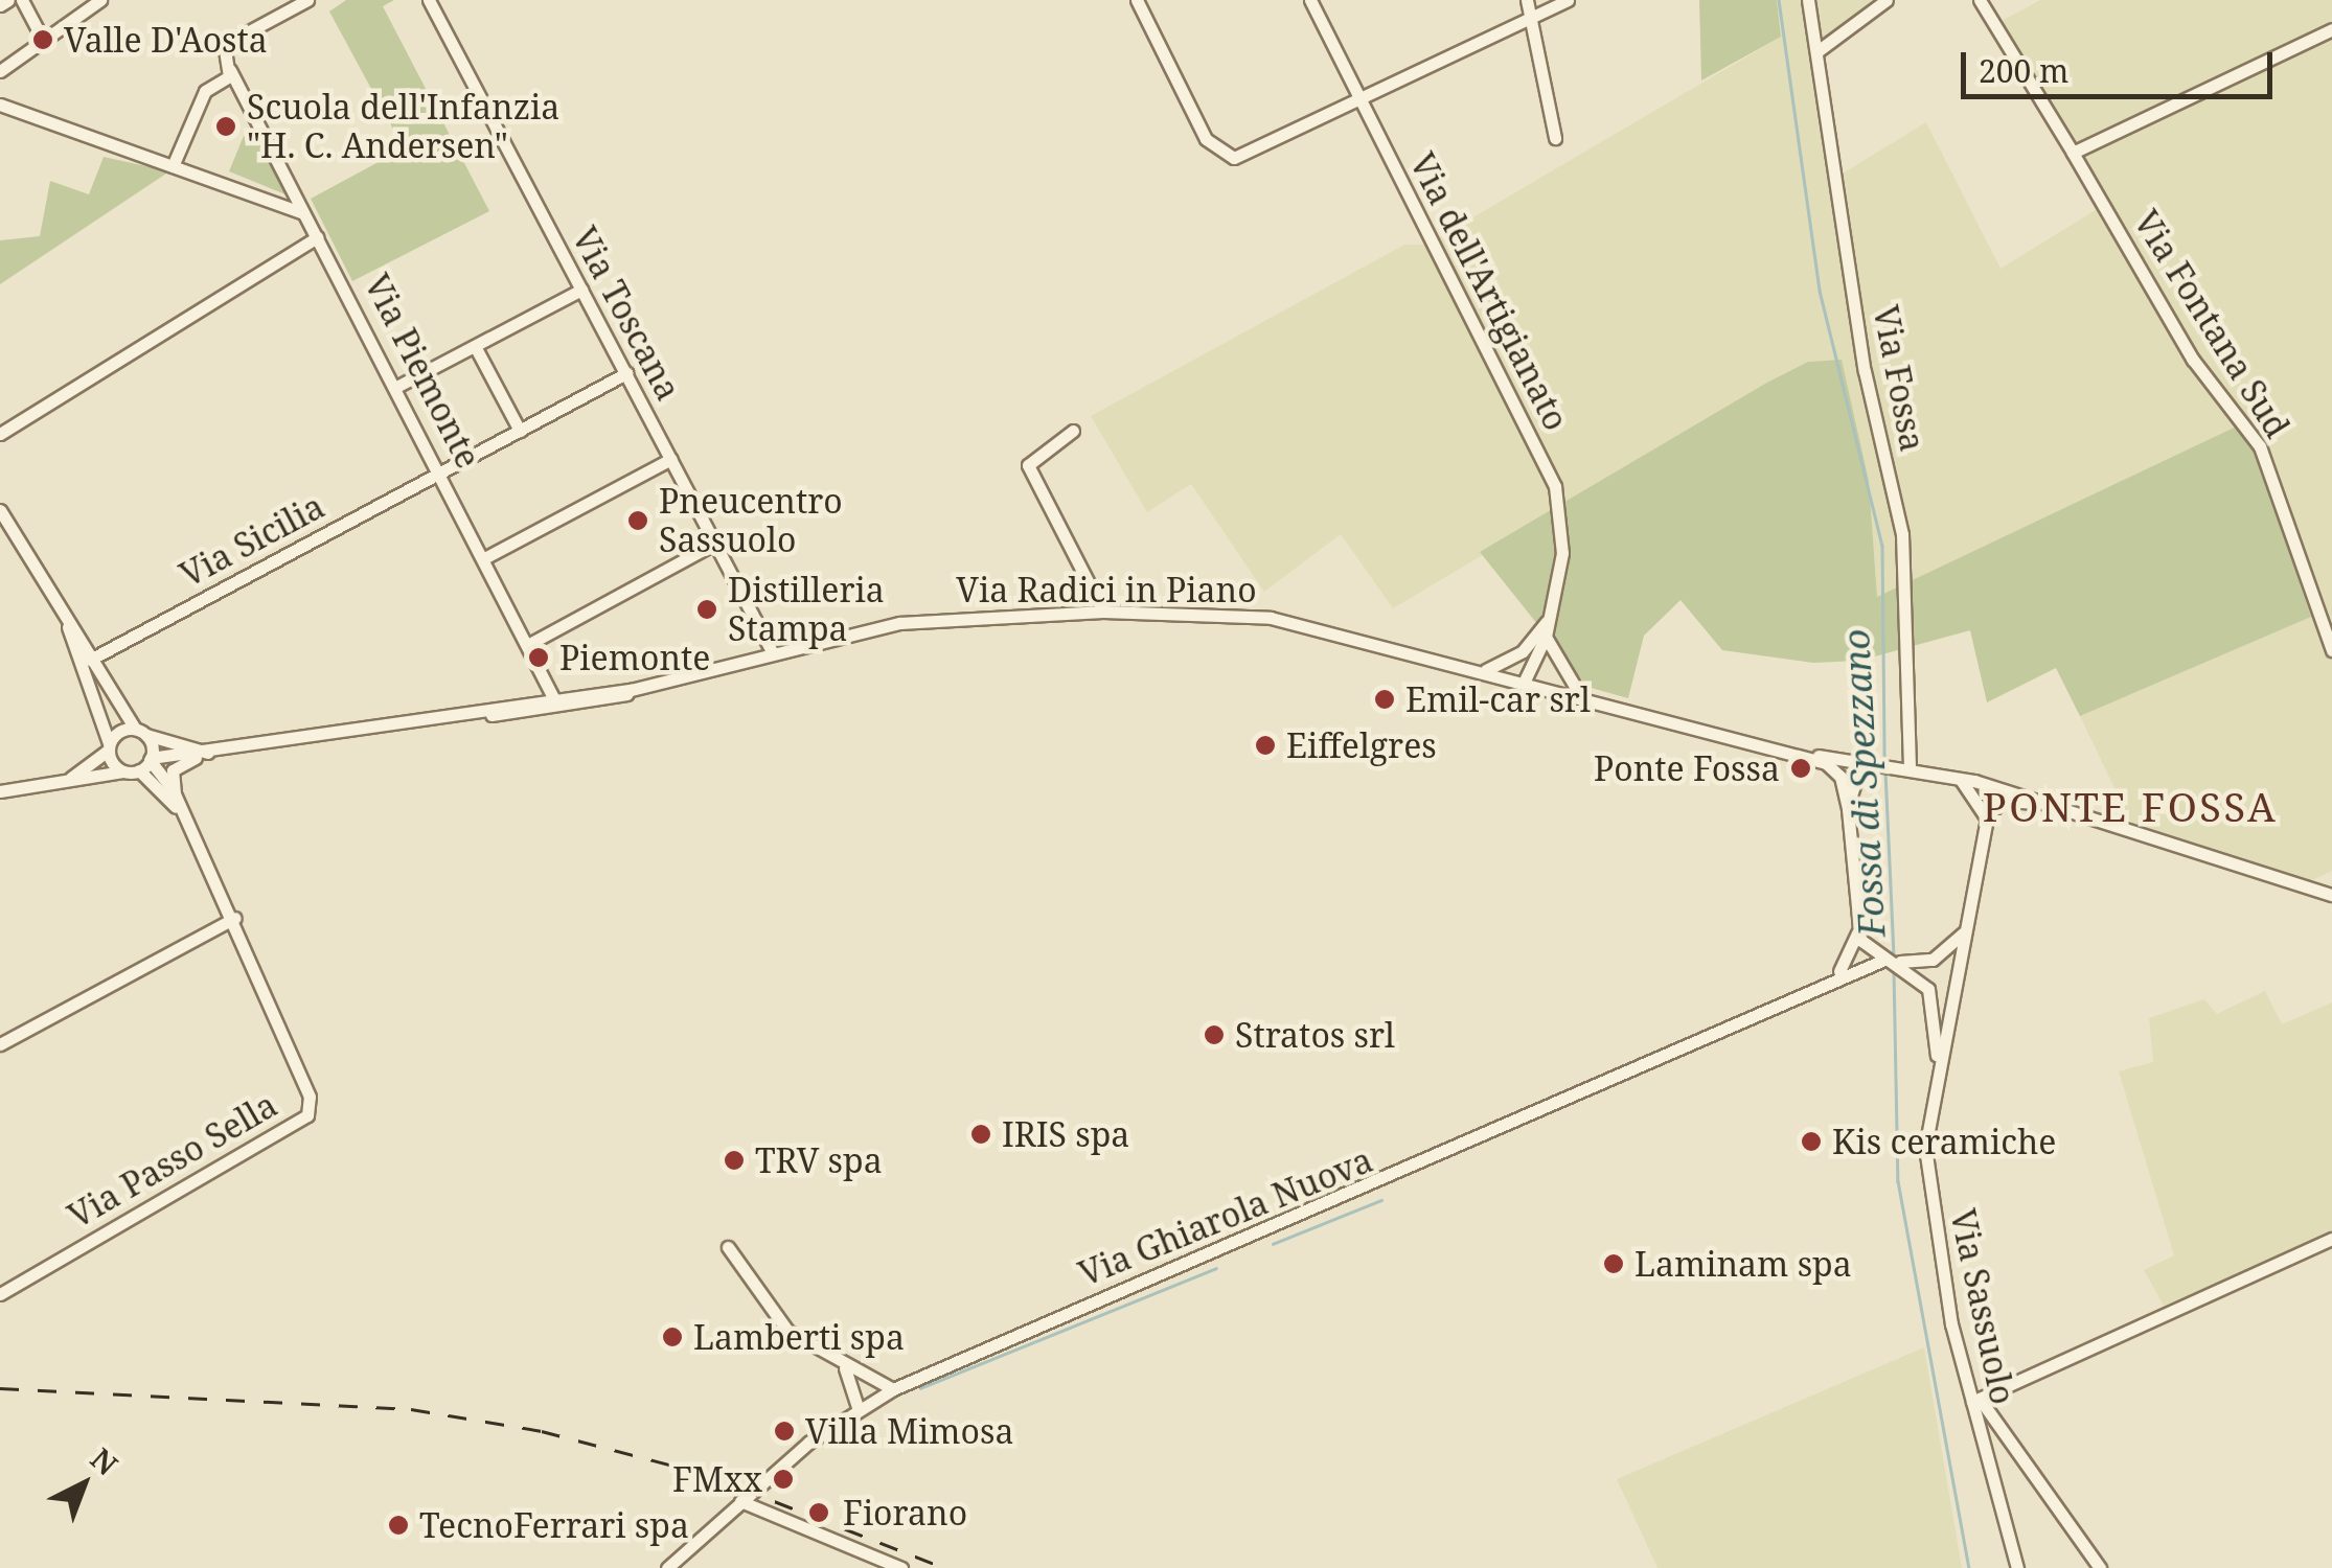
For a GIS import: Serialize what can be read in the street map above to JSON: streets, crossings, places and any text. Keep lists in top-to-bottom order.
{
  "streets": {
    "street": [
      "Via dell'Artigianato",
      "Via Toscana",
      "Via Fontana Sud",
      "Via Piemonte",
      "Via Fossa",
      "Via Sicilia",
      "Via Radici in Piano",
      "Via Passo Sella",
      "Via Ghiarola Nuova",
      "Via Sassuolo"
    ]
  },
  "crossings": [
    ["Via dell'Artigianato", "Via Radici in Piano"],
    ["Via Toscana", "Via Sicilia"],
    ["Via Toscana", "Via Radici in Piano"],
    ["Via Piemonte", "Via Sicilia"],
    ["Via Fossa", "Via Ghiarola Nuova"],
    ["Via Fossa", "Via Sassuolo"],
    ["Via Ghiarola Nuova", "Via Sassuolo"]
  ],
  "districts": ["PONTE FOSSA"],
  "water": ["Fossa di Spezzano"],
  "places": [
    "Valle D'Aosta",
    "Scuola dell'Infanzia \"H. C. Andersen\"",
    "Pneucentro Sassuolo",
    "Distilleria Stampa",
    "Piemonte",
    "Emil-car srl",
    "Eiffelgres",
    "Ponte Fossa",
    "Stratos srl",
    "IRIS spa",
    "Kis ceramiche",
    "TRV spa",
    "Laminam spa",
    "Lamberti spa",
    "Villa Mimosa",
    "FMxx",
    "Fiorano",
    "TecnoFerrari spa"
  ],
  "scale_bar": "200 m",
  "north": "top right"
}
